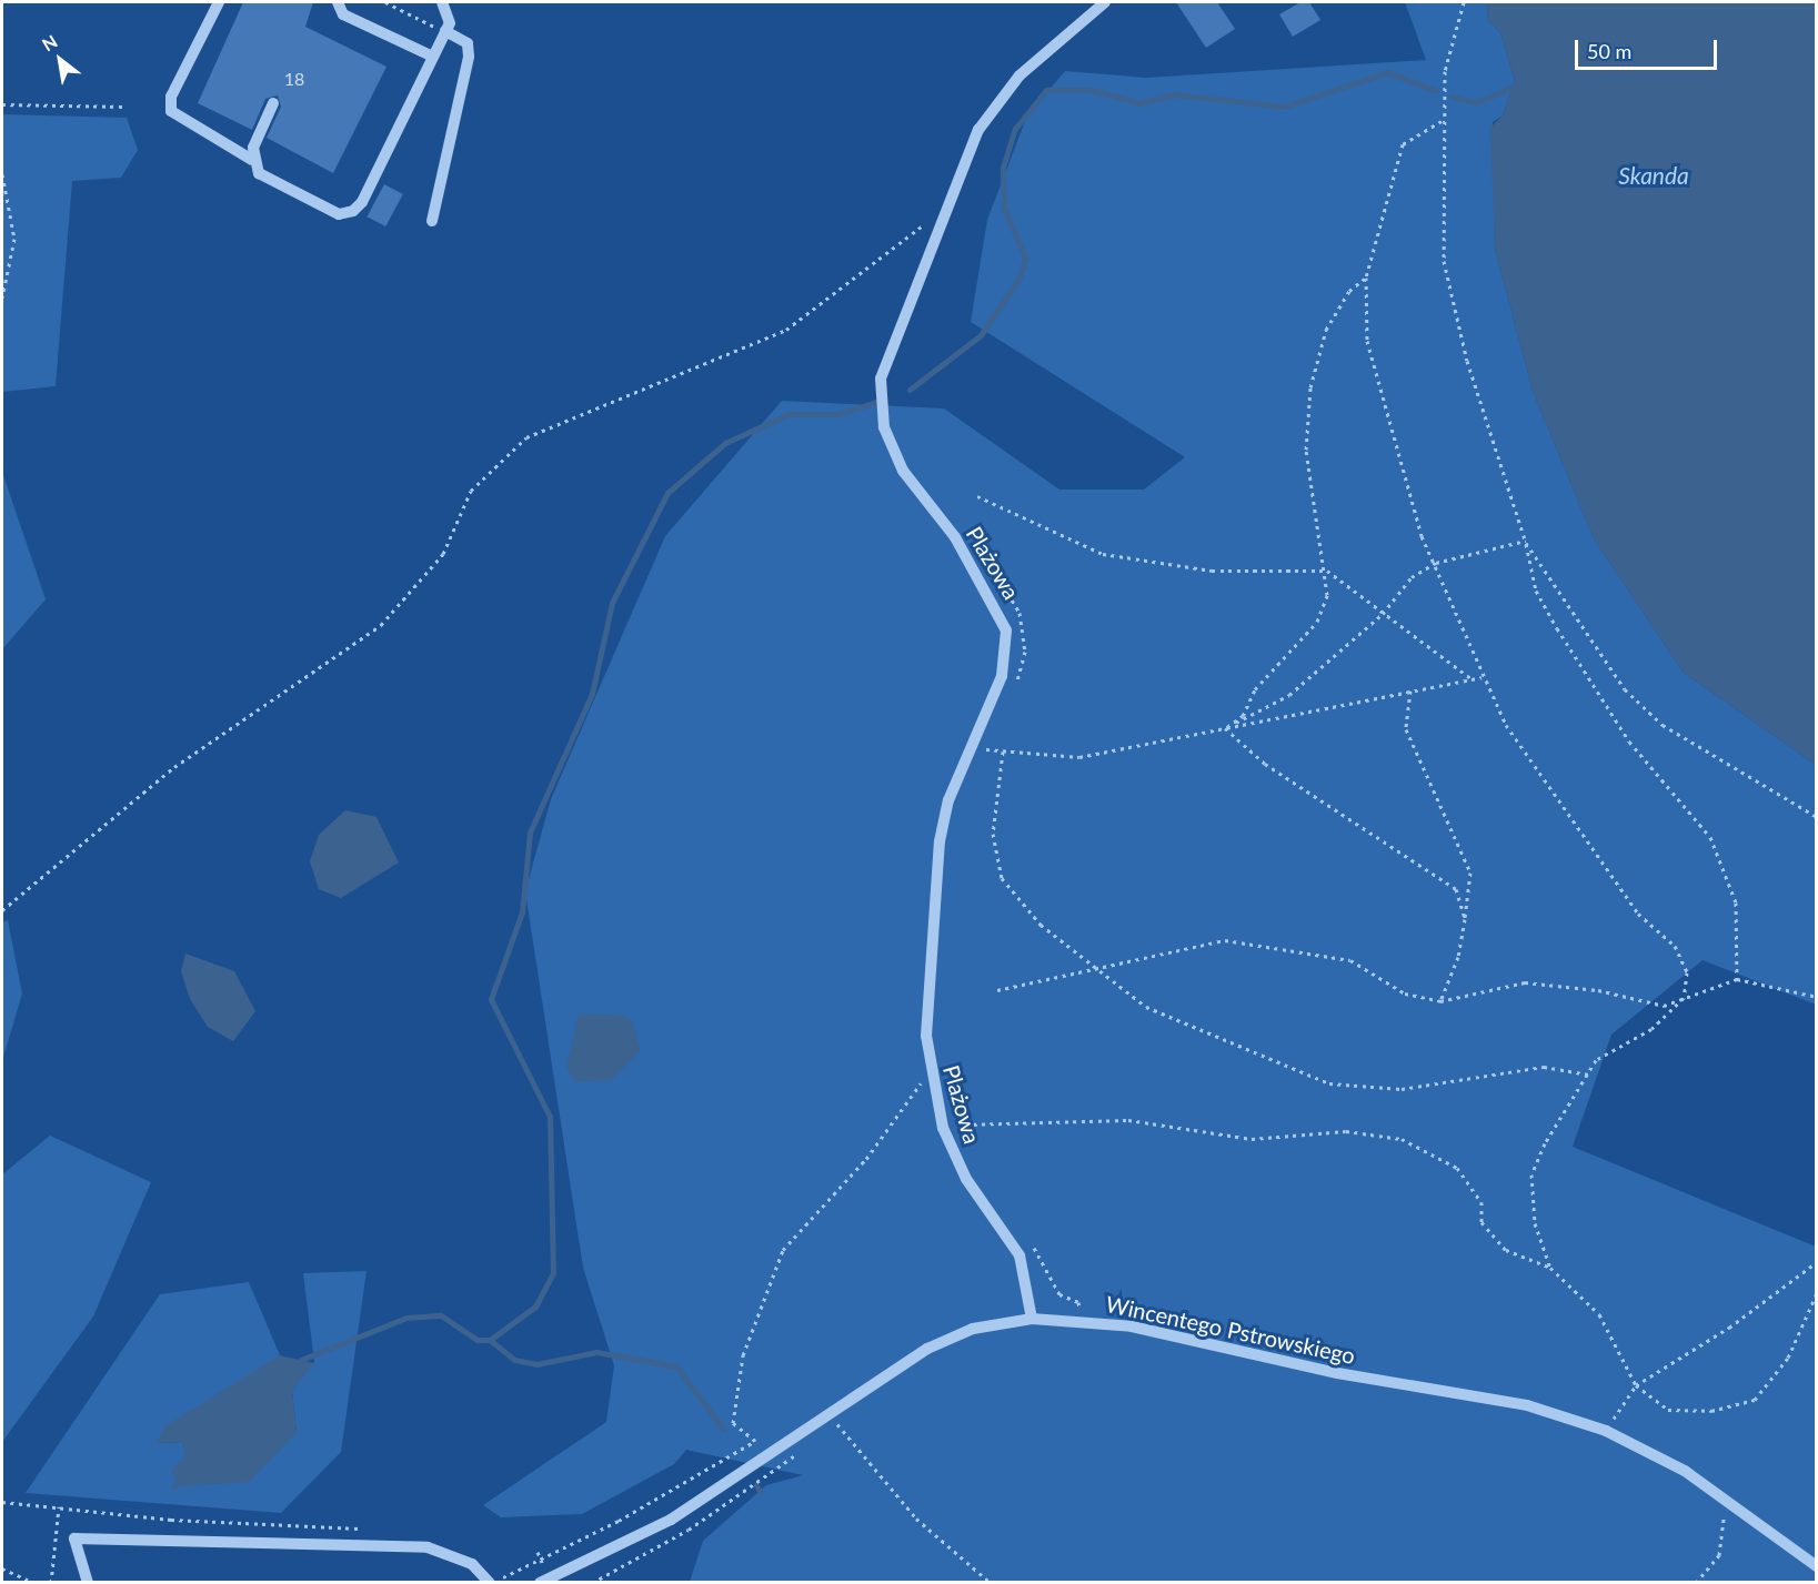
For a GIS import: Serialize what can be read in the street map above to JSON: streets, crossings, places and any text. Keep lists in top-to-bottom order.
{
  "streets": {
    "street": ["Plażowa", "Wincentego Pstrowskiego"]
  },
  "crossings": [
    ["Plażowa", "Wincentego Pstrowskiego"]
  ],
  "water": ["Skanda"],
  "house_numbers": ["18"],
  "scale_bar": "50 m",
  "north": "top left"
}
